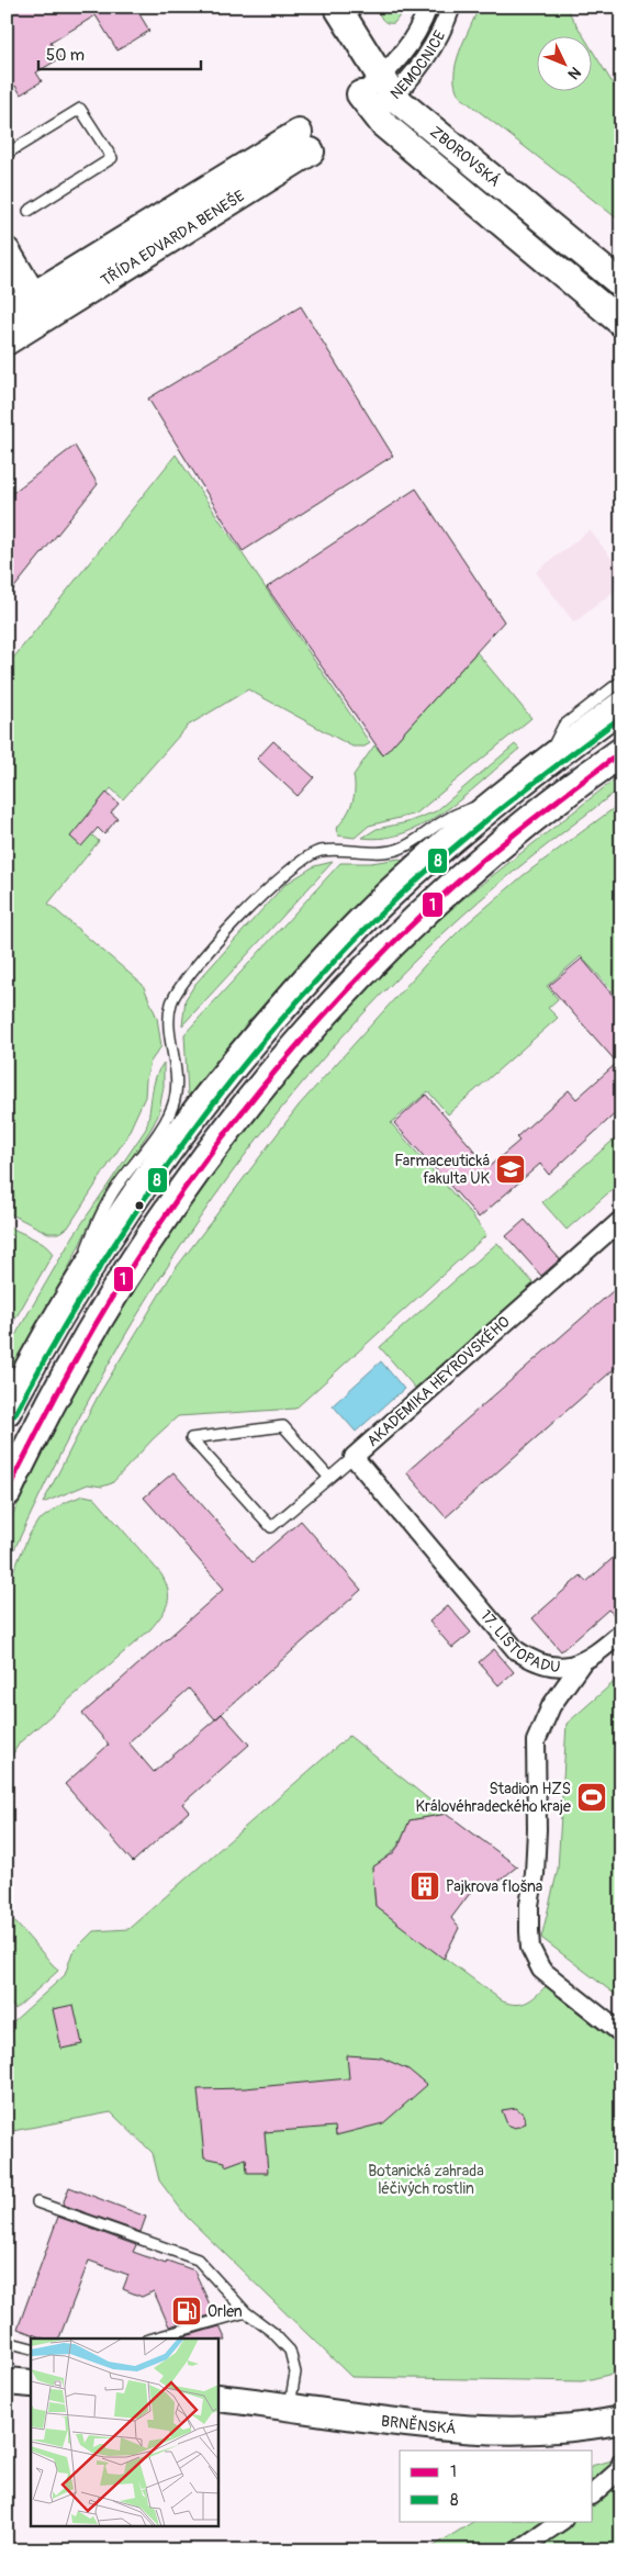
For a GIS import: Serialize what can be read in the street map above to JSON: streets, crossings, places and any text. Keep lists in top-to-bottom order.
{
  "streets": {
    "street": [
      "NEMOCNICE",
      "ZBOROVSKÁ",
      "TŘÍDA EDVARDA BENEŠE",
      "AKADEMIKA HEYROVSKÉHO",
      "17. LISTOPADU",
      "BRNĚNSKÁ"
    ]
  },
  "crossings": [
    ["NEMOCNICE", "ZBOROVSKÁ"],
    ["AKADEMIKA HEYROVSKÉHO", "17. LISTOPADU"]
  ],
  "parks": ["Botanická zahrada léčivých rostlin"],
  "places": {
    "school or university": ["Farmaceutická fakulta UK"],
    "sports": ["Stadion HZS Královéhradeckého kraje"],
    "building": ["Pajkrova flošna"],
    "fuel station": ["Orlen"]
  },
  "lines": ["transit line 8", "transit line 1"],
  "legend": ["1", "8"],
  "scale_bar": "50 m",
  "north": "bottom right"
}
